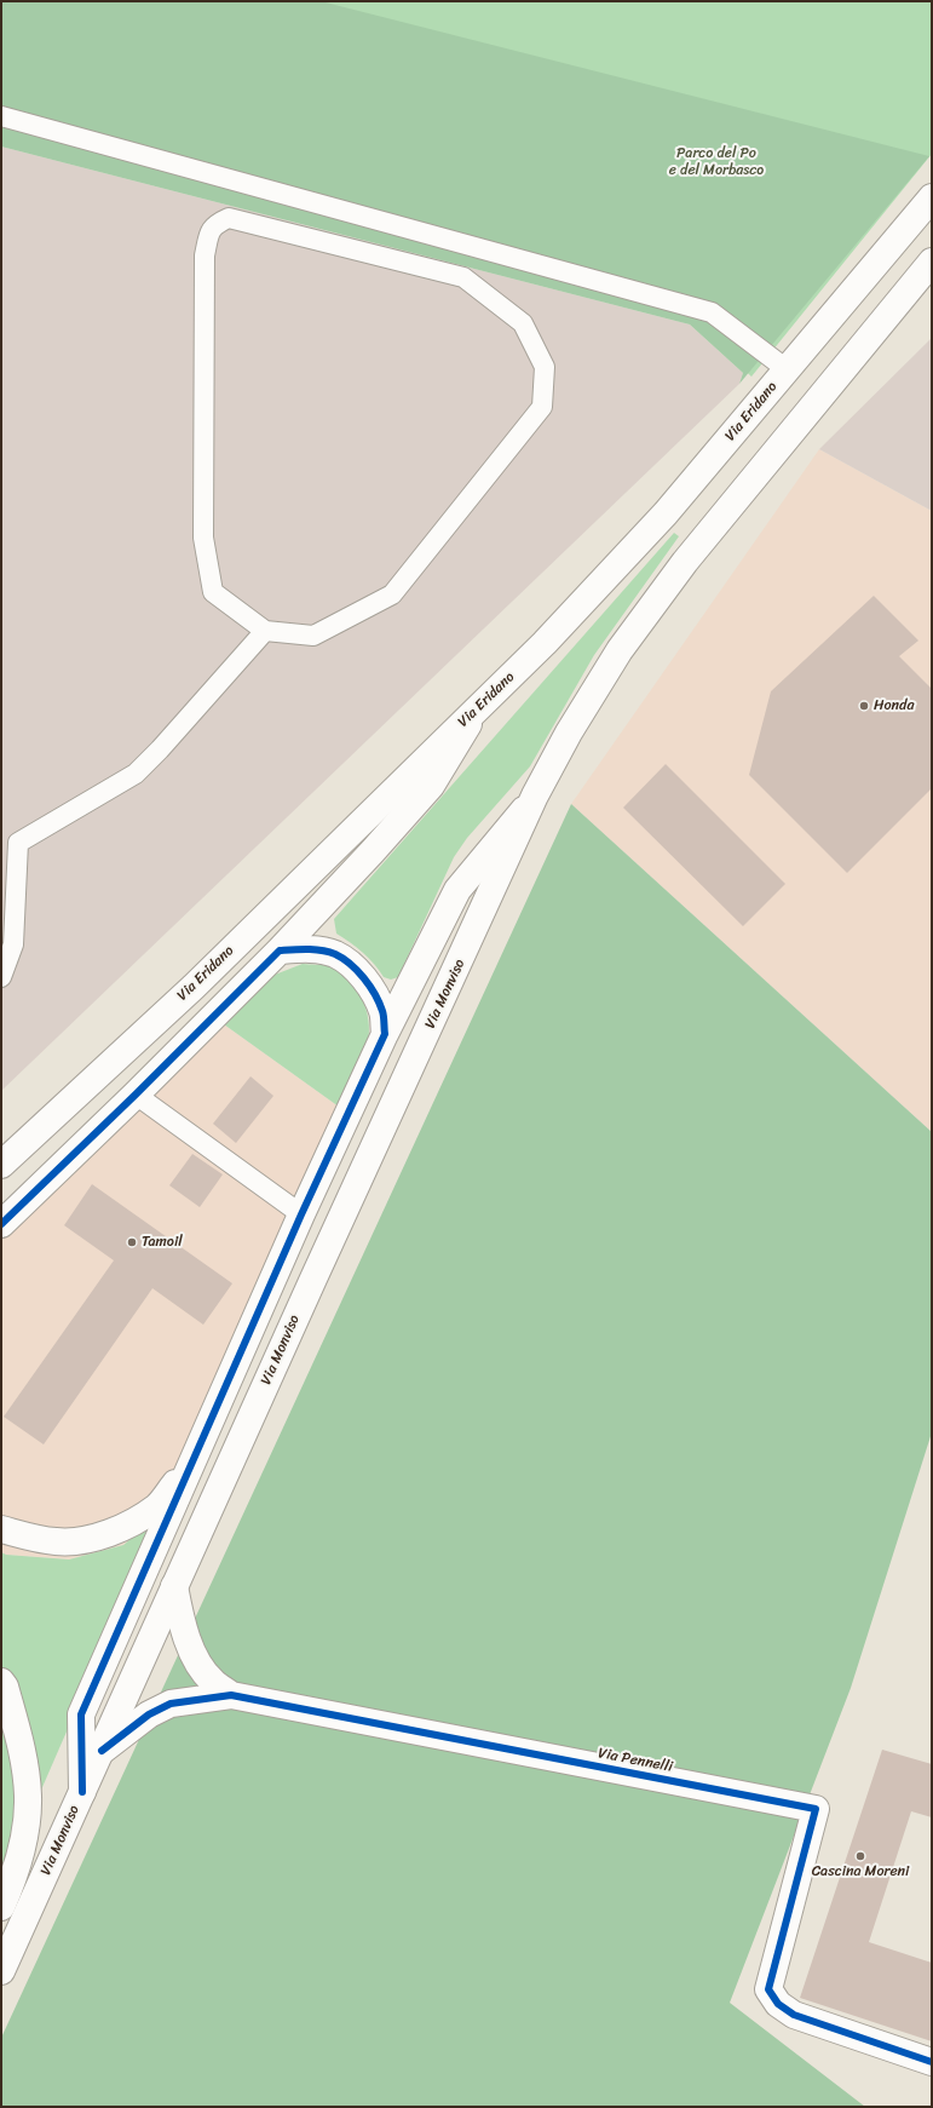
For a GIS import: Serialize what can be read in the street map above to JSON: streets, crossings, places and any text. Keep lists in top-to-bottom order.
{
  "streets": {
    "street": ["Via Eridano", "Via Monviso", "Via Pennelli"]
  },
  "crossings": [
    ["Via Monviso", "Via Pennelli"]
  ],
  "parks": ["Parco del Po e del Morbasco"],
  "places": ["Honda", "Tamoil", "Cascina Moreni"]
}
